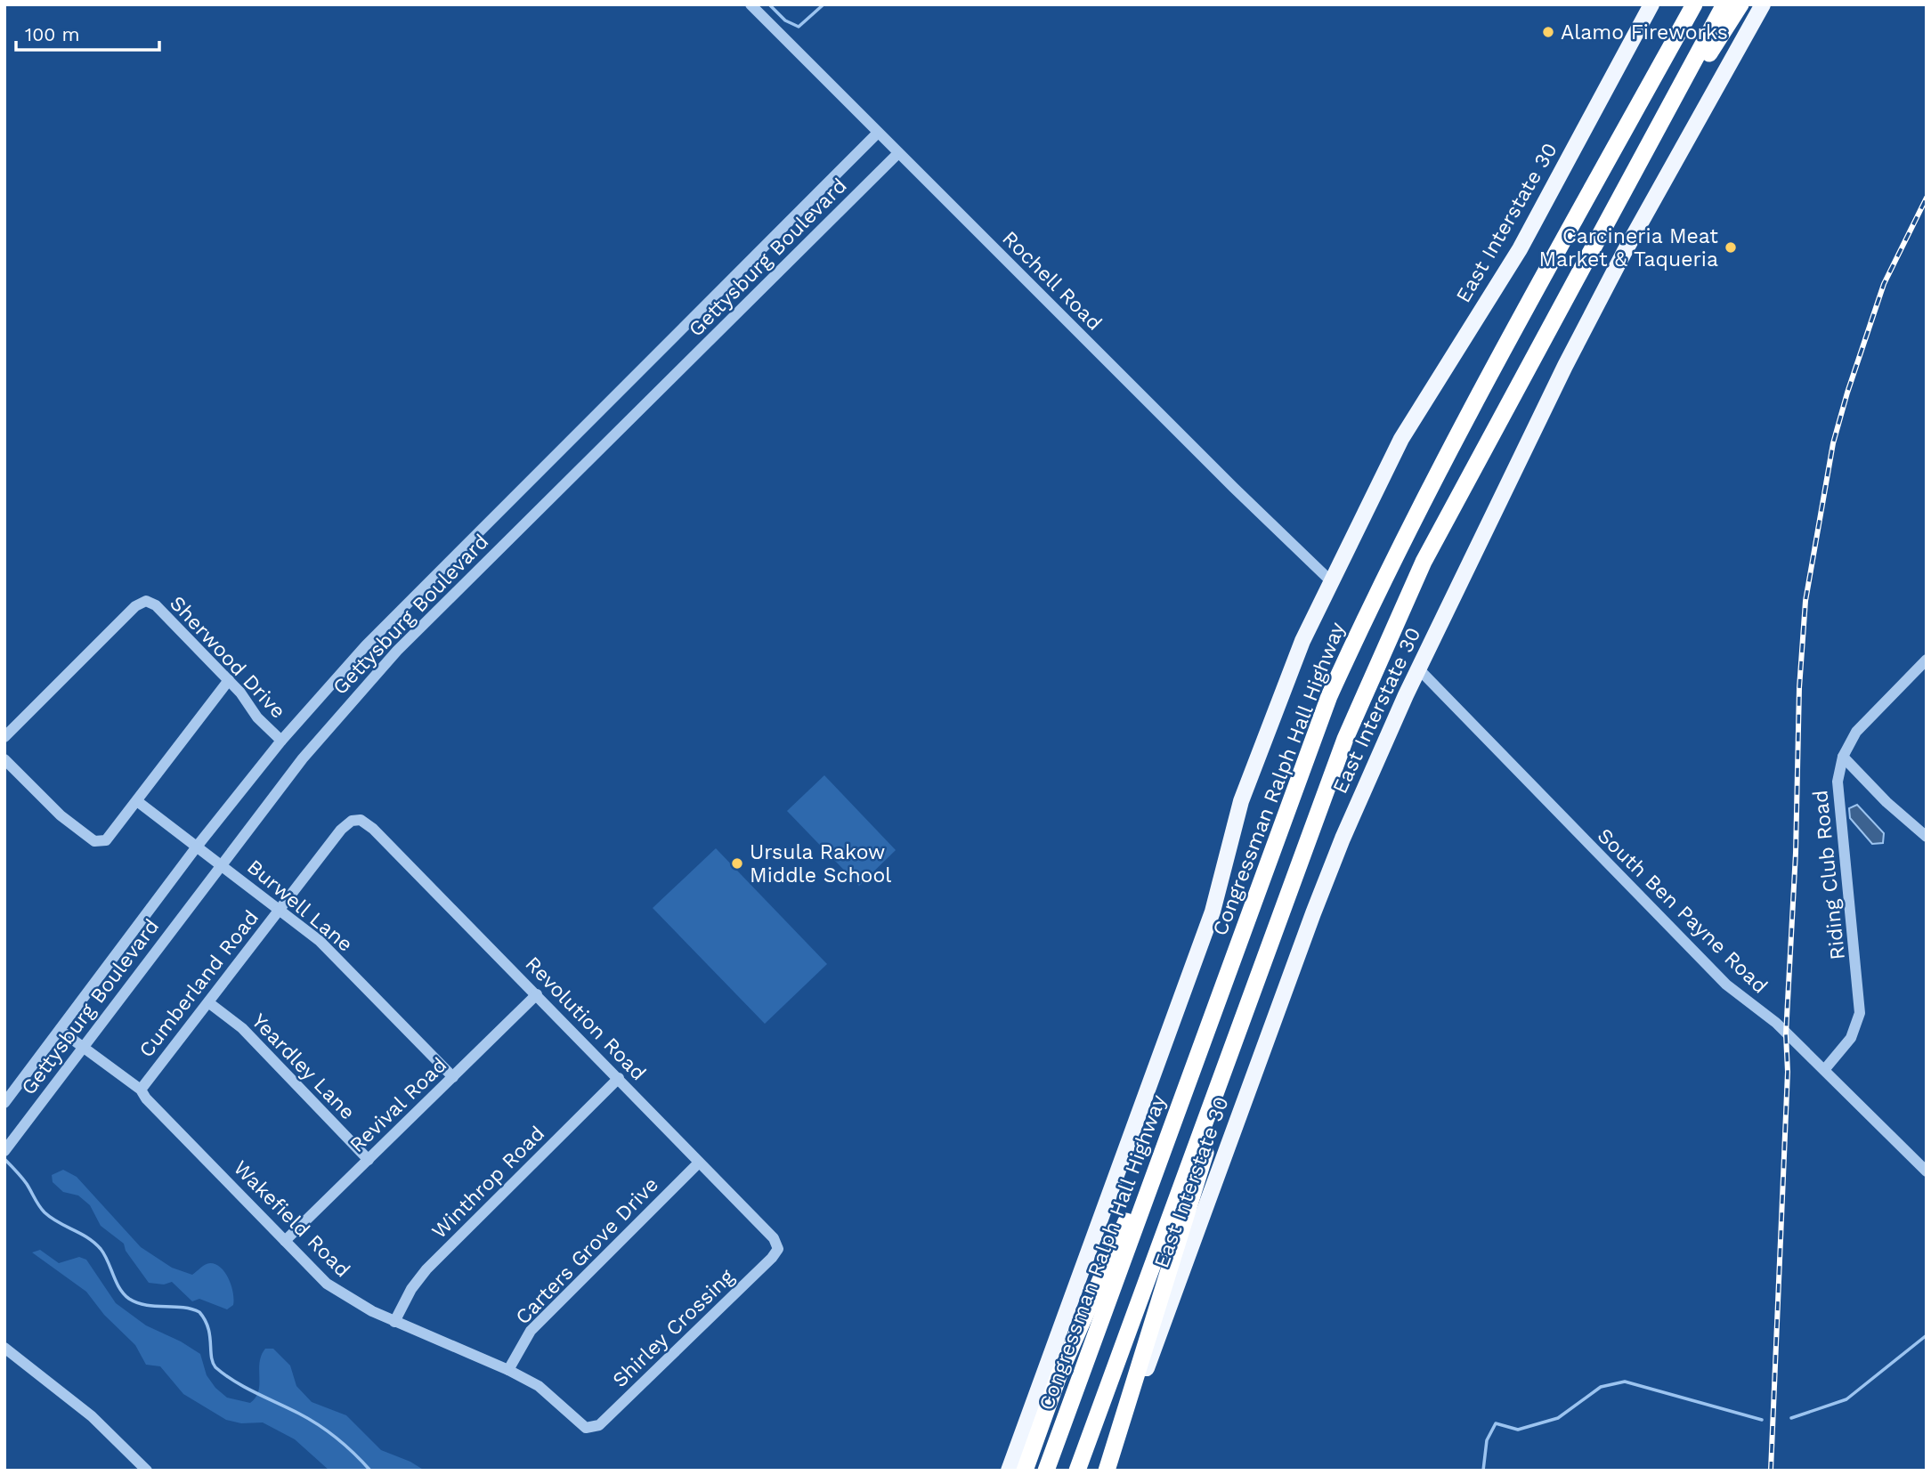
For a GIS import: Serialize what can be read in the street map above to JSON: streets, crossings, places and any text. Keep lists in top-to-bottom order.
{
  "streets": {
    "highway": ["Congressman Ralph Hall Highway"],
    "main road": ["East Interstate 30"],
    "street": [
      "Gettysburg Boulevard",
      "Rochell Road",
      "Sherwood Drive",
      "Riding Club Road",
      "Burwell Lane",
      "South Ben Payne Road",
      "Cumberland Road",
      "Revolution Road",
      "Yeardley Lane",
      "Revival Road",
      "Winthrop Road",
      "Wakefield Road",
      "Carters Grove Drive",
      "Shirley Crossing"
    ]
  },
  "crossings": [
    ["East Interstate 30", "Rochell Road"],
    ["East Interstate 30", "South Ben Payne Road"],
    ["Gettysburg Boulevard", "Rochell Road"],
    ["Gettysburg Boulevard", "Sherwood Drive"],
    ["Gettysburg Boulevard", "Burwell Lane"],
    ["Gettysburg Boulevard", "Wakefield Road"],
    ["Riding Club Road", "South Ben Payne Road"],
    ["Burwell Lane", "Cumberland Road"],
    ["Burwell Lane", "Revival Road"],
    ["Cumberland Road", "Revolution Road"],
    ["Cumberland Road", "Yeardley Lane"],
    ["Cumberland Road", "Wakefield Road"],
    ["Revolution Road", "Revival Road"],
    ["Revolution Road", "Winthrop Road"],
    ["Revolution Road", "Carters Grove Drive"],
    ["Revolution Road", "Shirley Crossing"],
    ["Yeardley Lane", "Revival Road"],
    ["Revival Road", "Wakefield Road"],
    ["Winthrop Road", "Wakefield Road"],
    ["Wakefield Road", "Carters Grove Drive"],
    ["Wakefield Road", "Shirley Crossing"]
  ],
  "places": ["Alamo Fireworks", "Carcineria Meat Market & Taqueria", "Ursula Rakow Middle School"],
  "scale_bar": "100 m"
}
